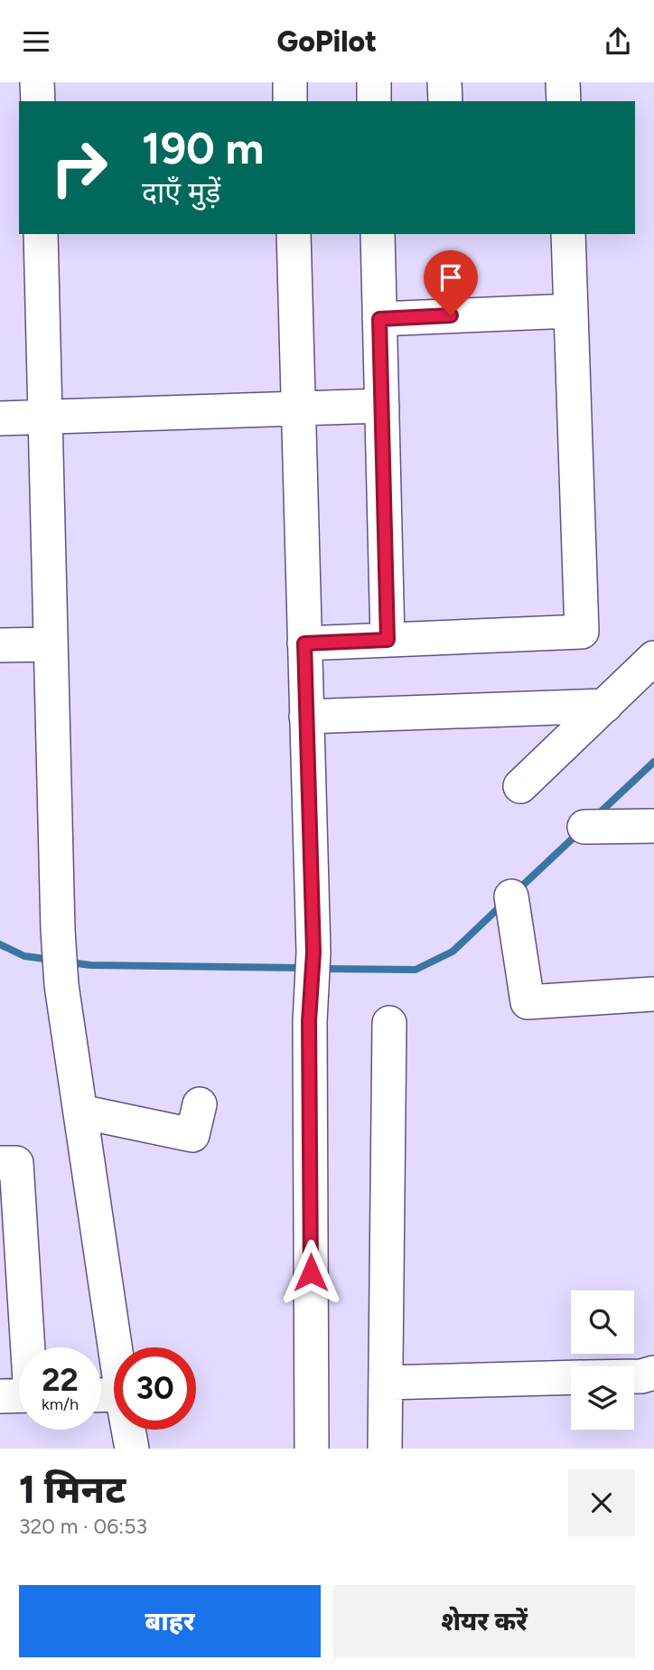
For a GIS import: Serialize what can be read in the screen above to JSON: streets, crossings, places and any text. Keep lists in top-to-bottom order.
{
  "page": {
    "header": "GoPilot",
    "turn": ["190 m", "दाएँ मुड़ें"],
    "speed": "22 km/h",
    "limit": "30",
    "heading": ["1 मिनट", "320 m · 06:53"],
    "buttons": ["बाहर", "शेयर करें"]
  }
}
